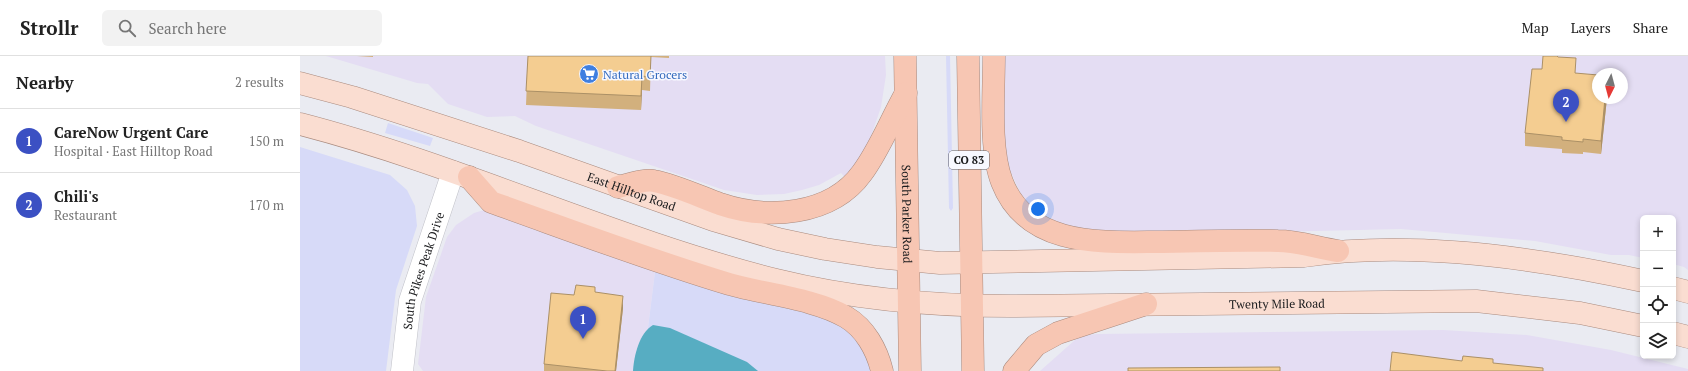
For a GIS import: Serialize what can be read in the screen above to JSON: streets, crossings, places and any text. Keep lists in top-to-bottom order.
{
  "streets": {
    "highway": ["CO 83", "South Parker Road"],
    "main road": ["East Hilltop Road", "Twenty Mile Road"],
    "street": ["South Pikes Peak Drive"]
  },
  "crossings": [
    ["CO 83", "East Hilltop Road"],
    ["CO 83", "Twenty Mile Road"],
    ["East Hilltop Road", "South Parker Road"],
    ["South Parker Road", "Twenty Mile Road"]
  ],
  "places": {
    "supermarket": ["Natural Grocers"]
  },
  "north": "bottom",
  "page": {
    "header": "Strollr",
    "search": "Search here",
    "nav": ["Map", "Layers", "Share"],
    "heading": ["Nearby", "2 results"],
    "pins": ["2", "1"],
    "list": [
      {
        "mark": "1",
        "name": "CareNow Urgent Care",
        "note": "Hospital · East Hilltop Road",
        "value": "150 m"
      },
      {
        "mark": "2",
        "name": "Chili's",
        "note": "Restaurant",
        "value": "170 m"
      }
    ],
    "map_buttons": ["+", "−"]
  }
}
